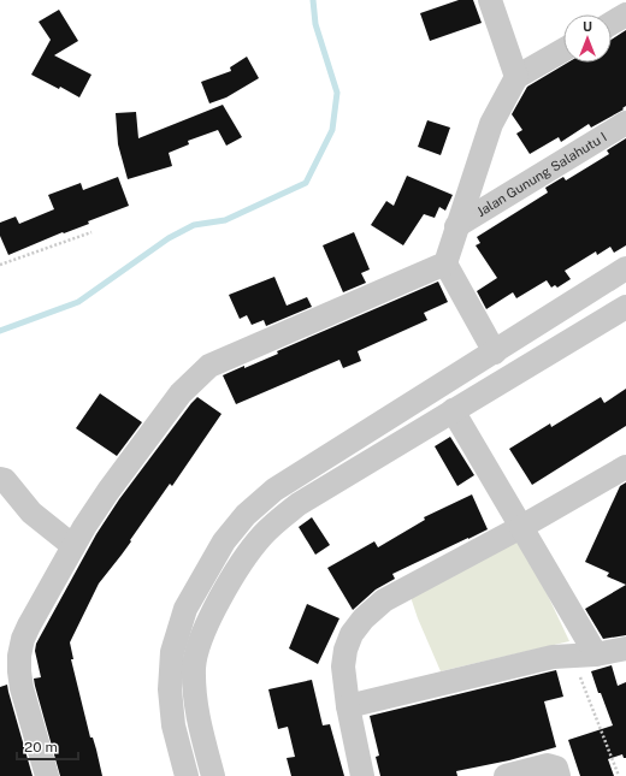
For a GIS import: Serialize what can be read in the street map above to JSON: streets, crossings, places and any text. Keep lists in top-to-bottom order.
{
  "streets": {
    "street": ["Jalan Gunung Salahutu I"]
  },
  "scale_bar": "20 m",
  "north": "top"
}
